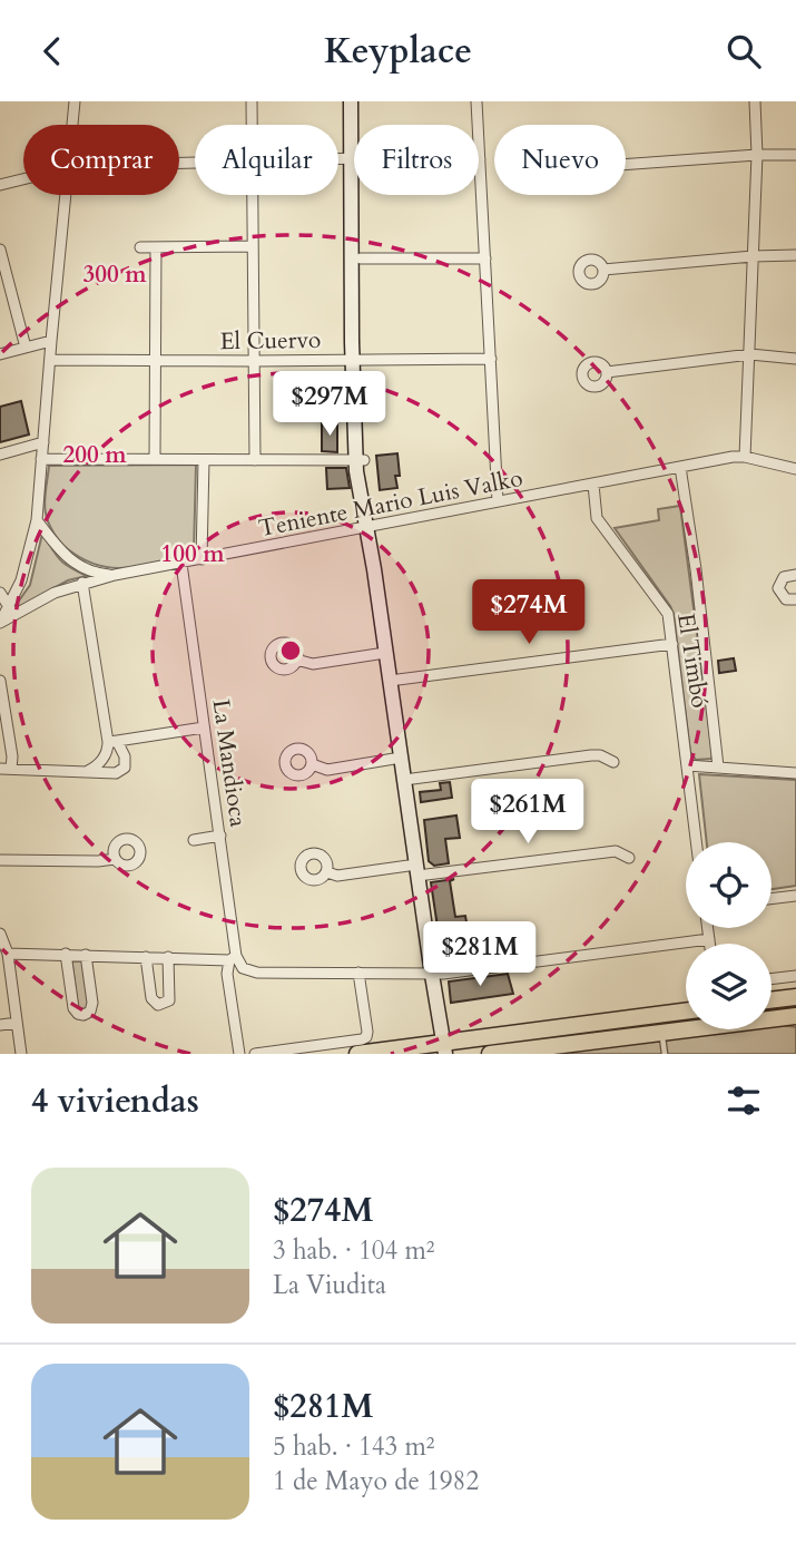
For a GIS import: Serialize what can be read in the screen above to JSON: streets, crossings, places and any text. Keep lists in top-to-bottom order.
{
  "streets": {
    "street": [
      "El Cuervo",
      "Teniente Mario Luis Valko",
      "El Timbó",
      "La Mandioca"
    ]
  },
  "crossings": [
    ["Teniente Mario Luis Valko", "El Timbó"],
    ["Teniente Mario Luis Valko", "La Mandioca"]
  ],
  "page": {
    "header": "Keyplace",
    "chip": [
      "Comprar",
      "Alquilar",
      "Filtros",
      "Nuevo"
    ],
    "price": [
      "$297M",
      "$274M",
      "$261M",
      "$281M"
    ],
    "heading": "4 viviendas",
    "list": [
      {
        "name": "$274M",
        "note": "3 hab. · 104 m² · La Viudita"
      },
      {
        "name": "$281M",
        "note": "5 hab. · 143 m² · 1 de Mayo de 1982"
      }
    ]
  },
  "rings": ["300 m", "200 m", "100 m"]
}
